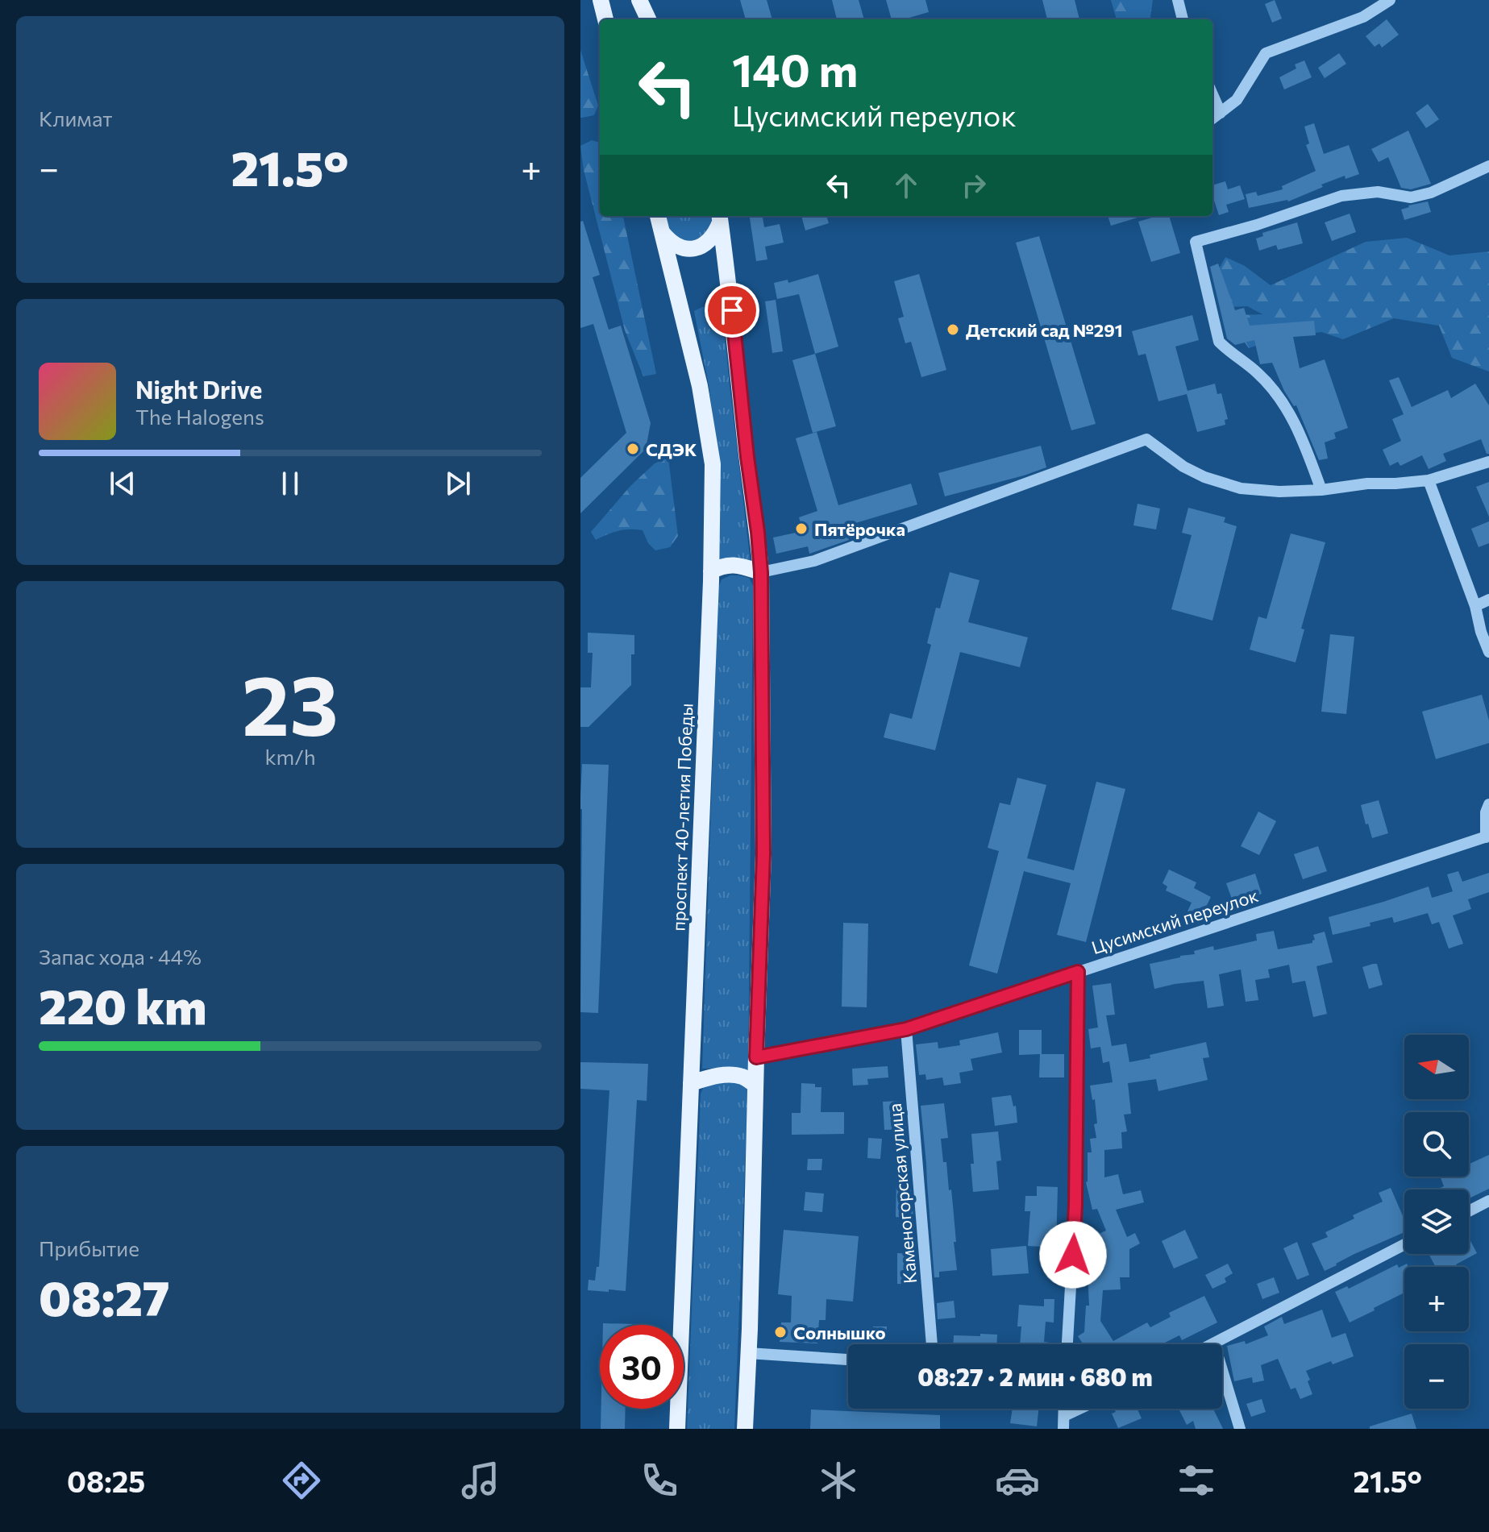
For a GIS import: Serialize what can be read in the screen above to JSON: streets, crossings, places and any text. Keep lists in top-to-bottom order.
{
  "streets": {
    "main road": ["проспект 40-летия Победы"],
    "street": ["Цусимский переулок", "Каменогорская улица"]
  },
  "crossings": [
    ["Цусимский переулок", "Каменогорская улица"]
  ],
  "places": [
    "Детский сад №291",
    "СДЭК",
    "Пятёрочка",
    "Солнышко"
  ],
  "north": "left",
  "page": {
    "tile": [
      "Климат",
      ["23", "km/h"],
      ["Запас хода · 44%", "220 km"],
      ["Прибытие", "08:27"]
    ],
    "turn": ["140 m", "Цусимский переулок"],
    "heat": ["−", "21.5°", "+"],
    "song": ["Night Drive", "The Halogens"],
    "map_buttons": ["+", "−"],
    "limit": "30",
    "trip": "08:27 · 2 мин · 680 m",
    "tabs": ["08:25", "21.5°"]
  }
}
